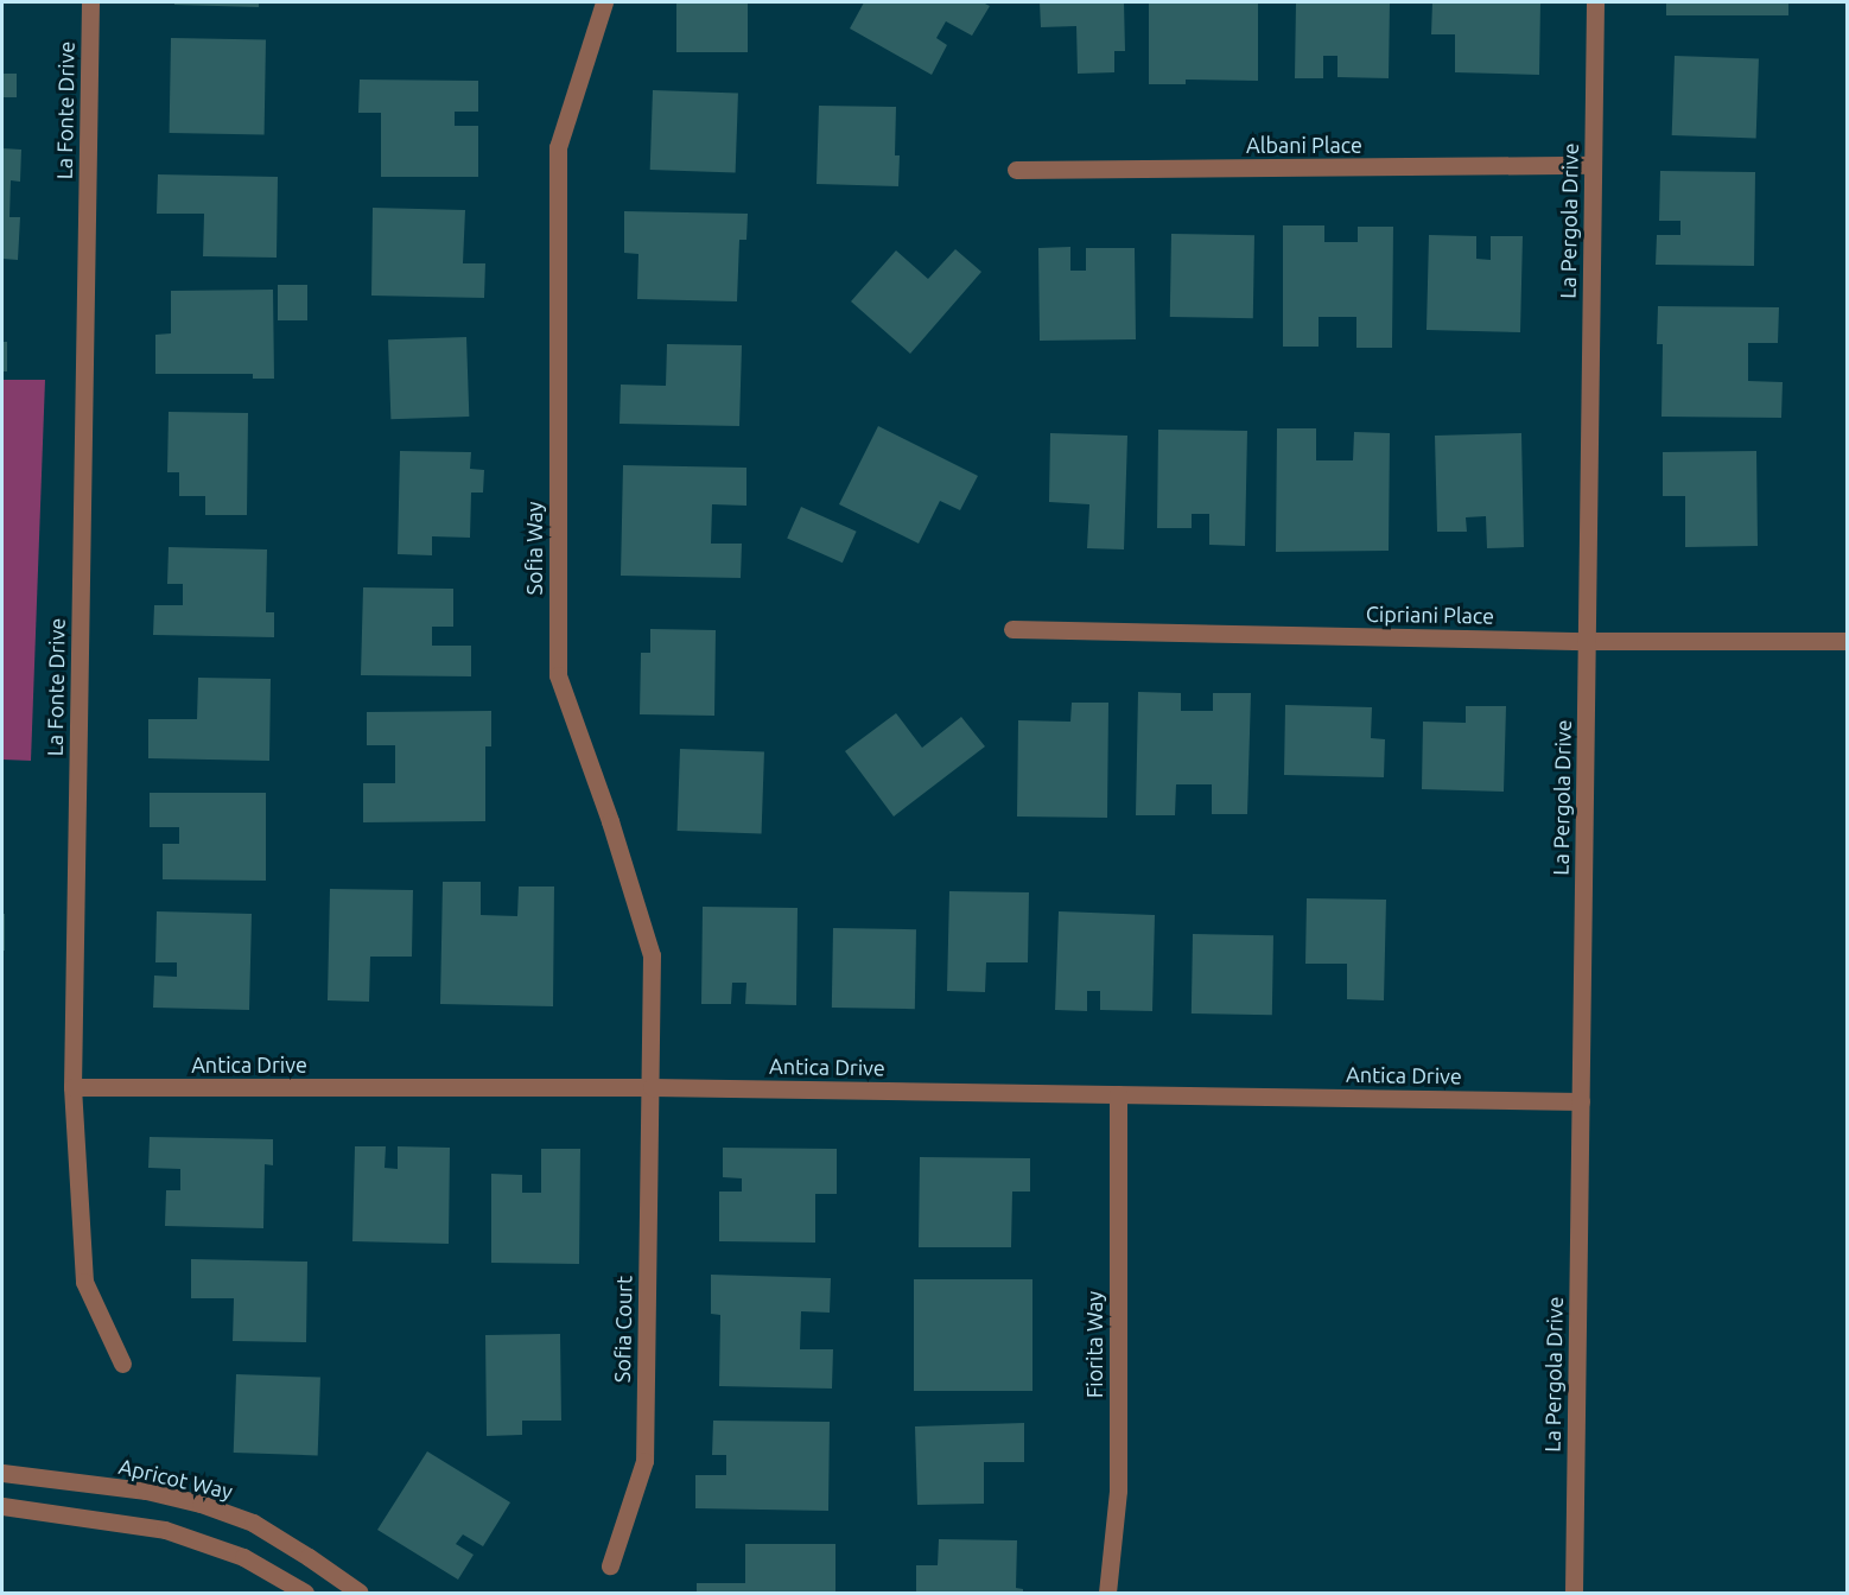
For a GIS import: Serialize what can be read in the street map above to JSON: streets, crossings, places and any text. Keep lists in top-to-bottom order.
{
  "streets": {
    "street": [
      "La Fonte Drive",
      "Albani Place",
      "La Pergola Drive",
      "Sofia Way",
      "Cipriani Place",
      "Antica Drive",
      "Sofia Court",
      "Fiorita Way",
      "Apricot Way"
    ]
  },
  "crossings": [
    ["La Fonte Drive", "Antica Drive"],
    ["Albani Place", "La Pergola Drive"],
    ["La Pergola Drive", "Cipriani Place"],
    ["La Pergola Drive", "Antica Drive"],
    ["Sofia Way", "Antica Drive"],
    ["Sofia Way", "Sofia Court"],
    ["Antica Drive", "Sofia Court"],
    ["Antica Drive", "Fiorita Way"]
  ]
}
